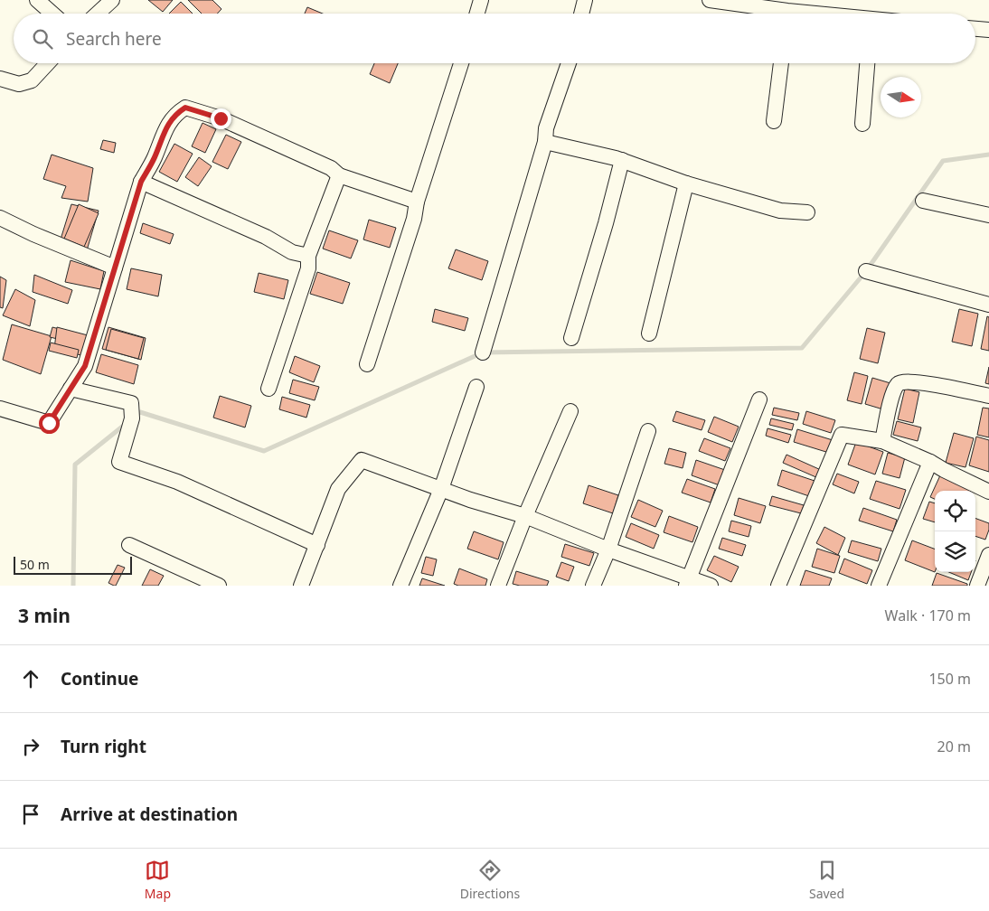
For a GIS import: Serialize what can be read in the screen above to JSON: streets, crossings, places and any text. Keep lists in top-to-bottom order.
{
  "scale_bar": "50 m",
  "north": "right",
  "page": {
    "search": "Search here",
    "scale": "50 m",
    "heading": ["3 min", "Walk · 170 m"],
    "list": [
      ["Continue", "150 m"],
      ["Turn right", "20 m"],
      "Arrive at destination"
    ],
    "nav": ["Map", "Directions", "Saved"]
  }
}
